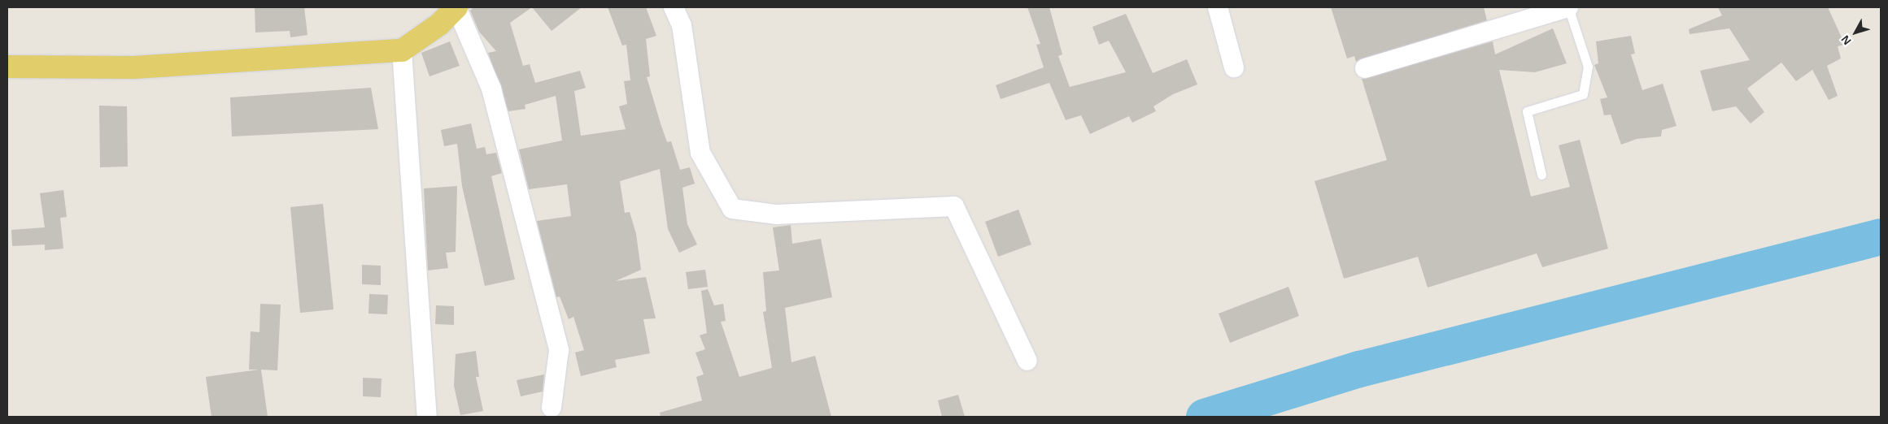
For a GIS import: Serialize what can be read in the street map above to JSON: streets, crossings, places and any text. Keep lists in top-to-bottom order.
{
  "north": "bottom left"
}
